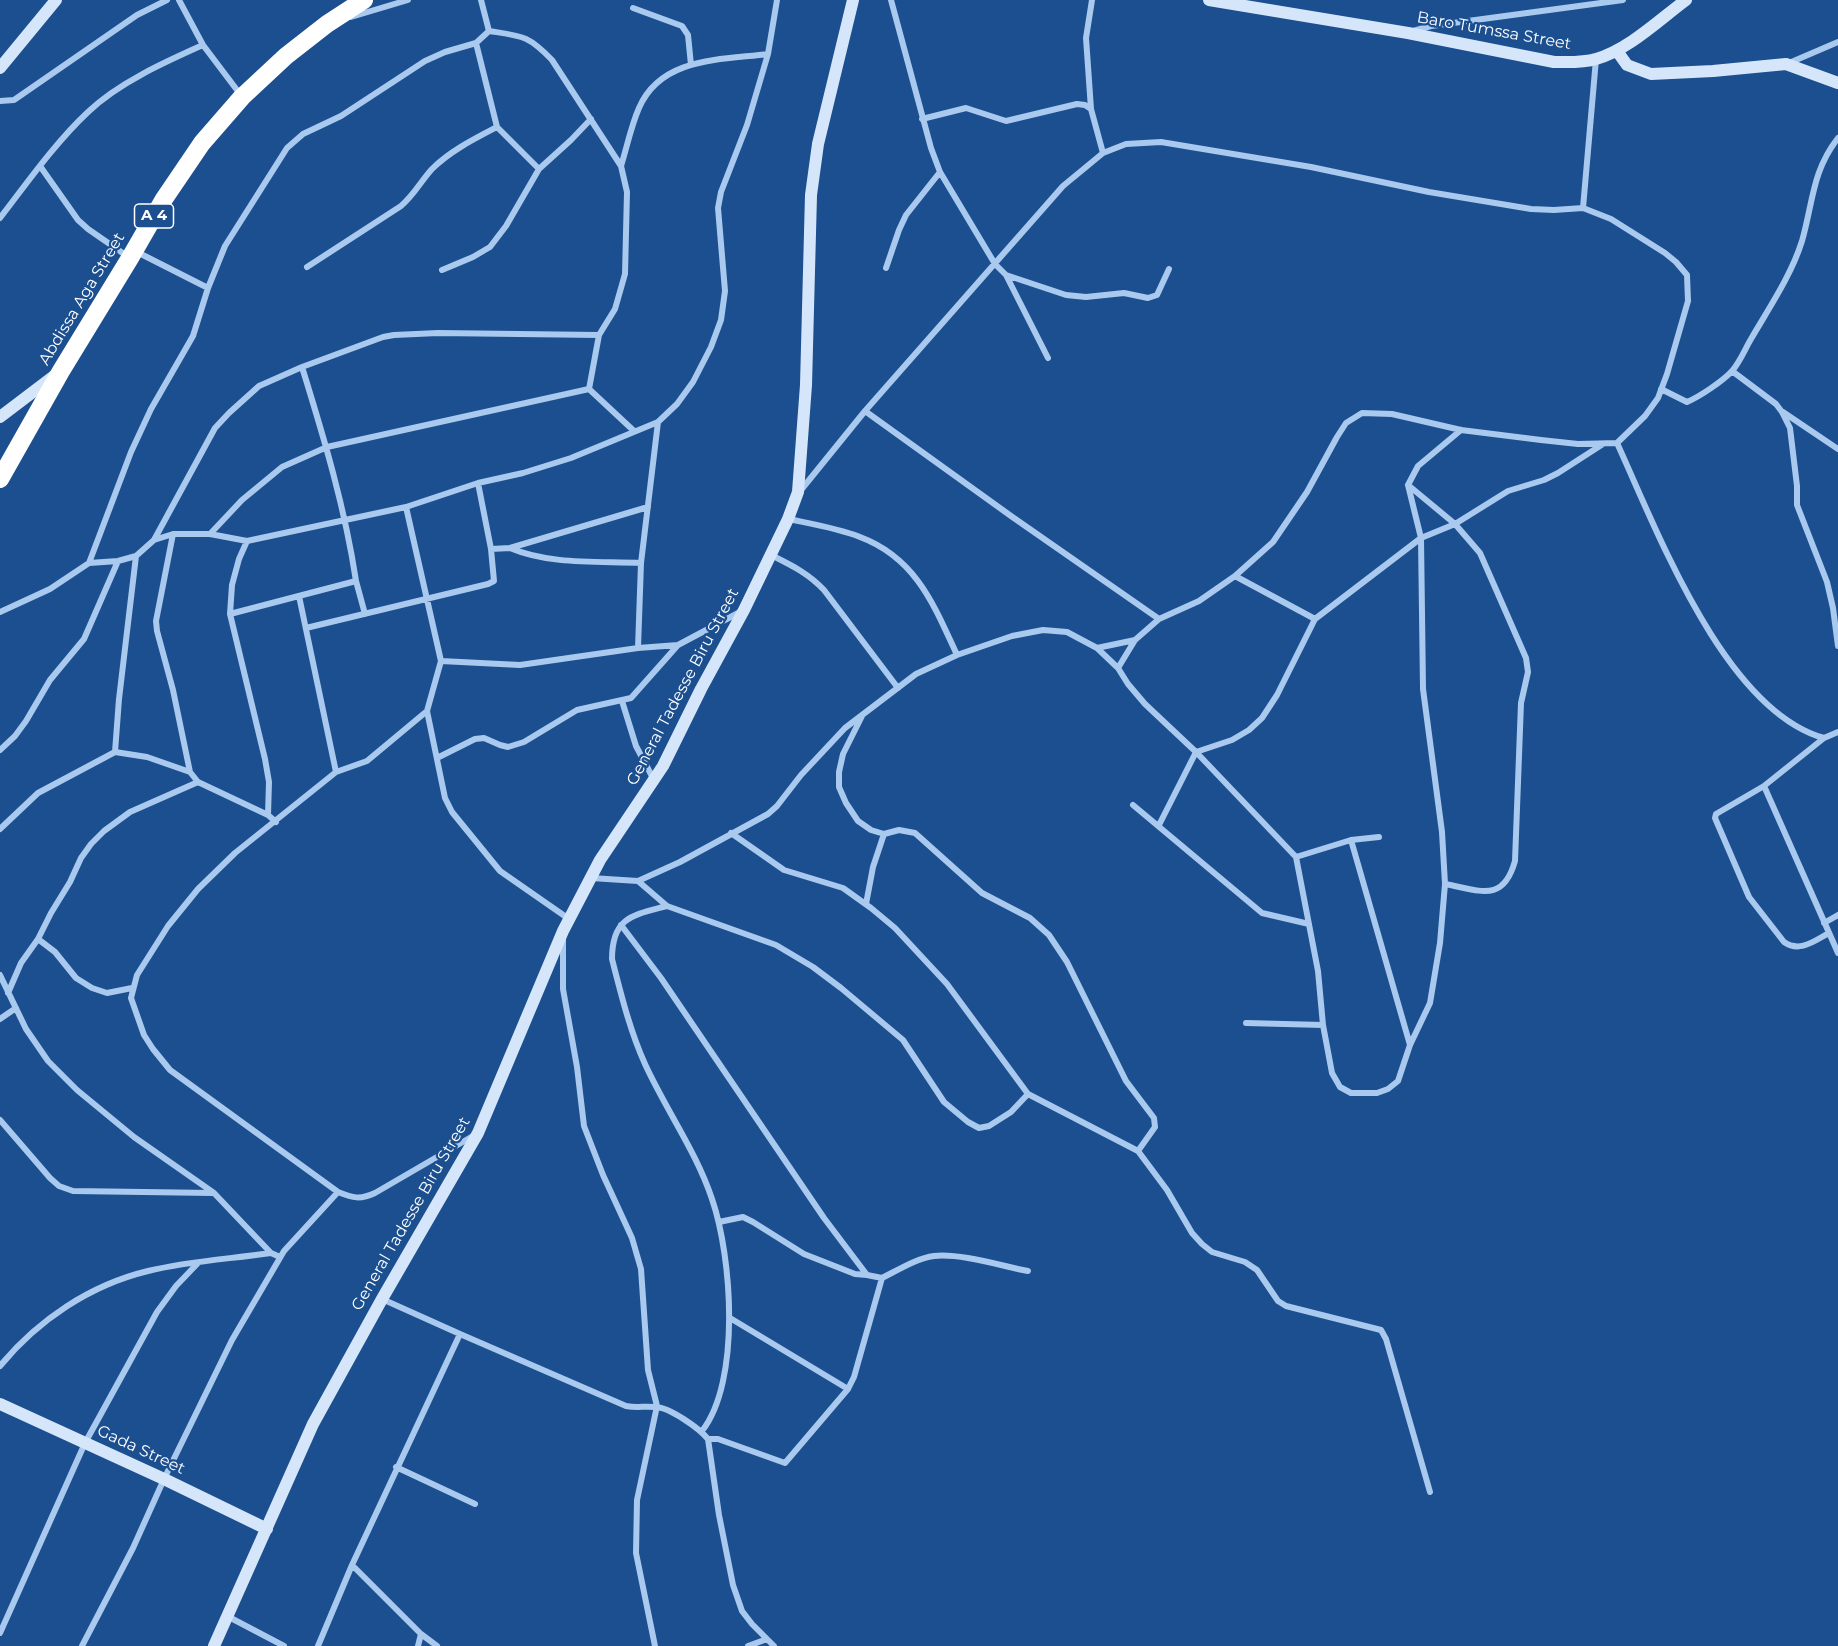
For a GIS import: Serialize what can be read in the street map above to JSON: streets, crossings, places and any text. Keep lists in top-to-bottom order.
{
  "streets": {
    "highway": ["A 4", "Abdissa Aga Street"],
    "street": ["Baro Tumssa Street", "General Tadesse Biru Street", "Gada Street"]
  },
  "crossings": [
    ["General Tadesse Biru Street", "Gada Street"]
  ]
}
